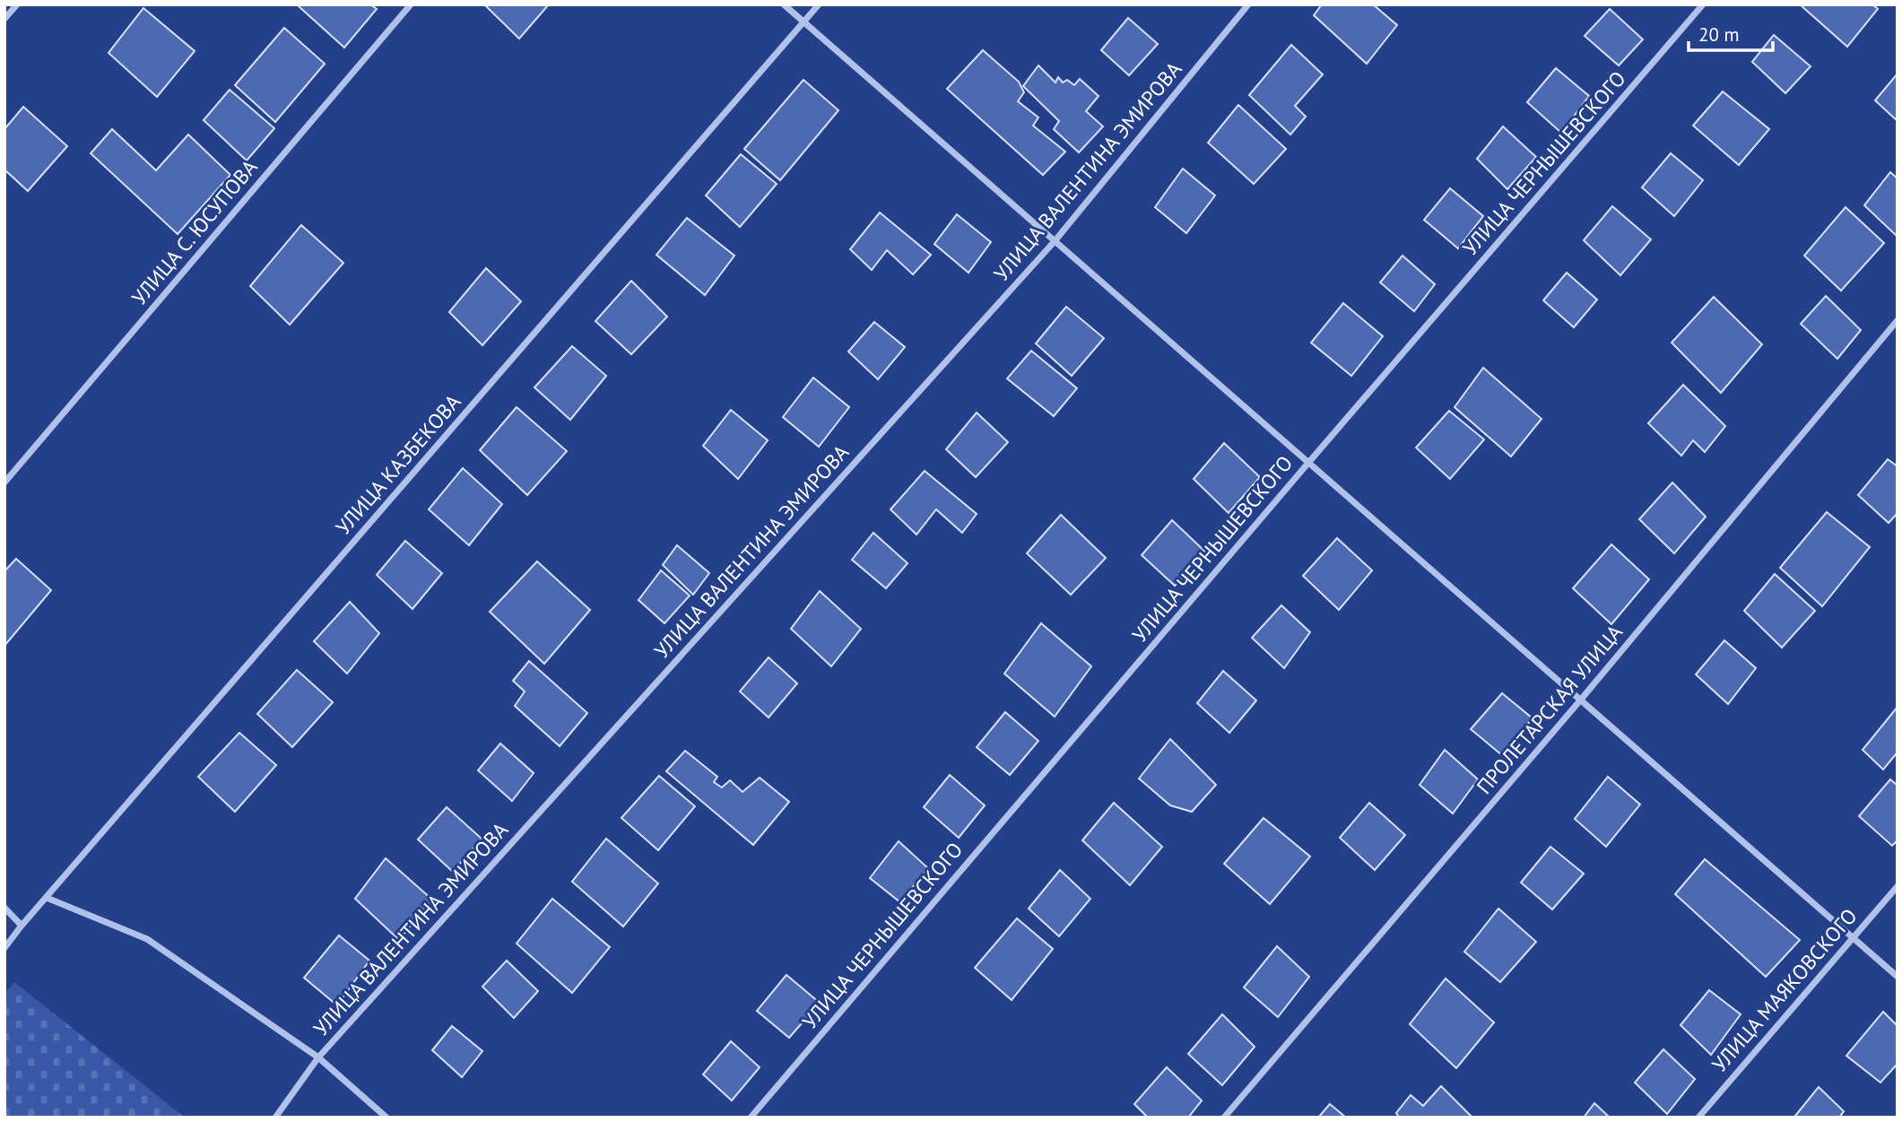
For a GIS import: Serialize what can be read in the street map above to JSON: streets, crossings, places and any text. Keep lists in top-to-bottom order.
{
  "streets": {
    "street": [
      "УЛИЦА ЧЕРНЫШЕВСКОГО",
      "УЛИЦА ВАЛЕНТИНА ЭМИРОВА",
      "УЛИЦА С. ЮСУПОВА",
      "УЛИЦА КАЗБЕКОВА",
      "ПРОЛЕТАРСКАЯ УЛИЦА",
      "УЛИЦА МАЯКОВСКОГО"
    ]
  },
  "scale_bar": "20 m"
}
